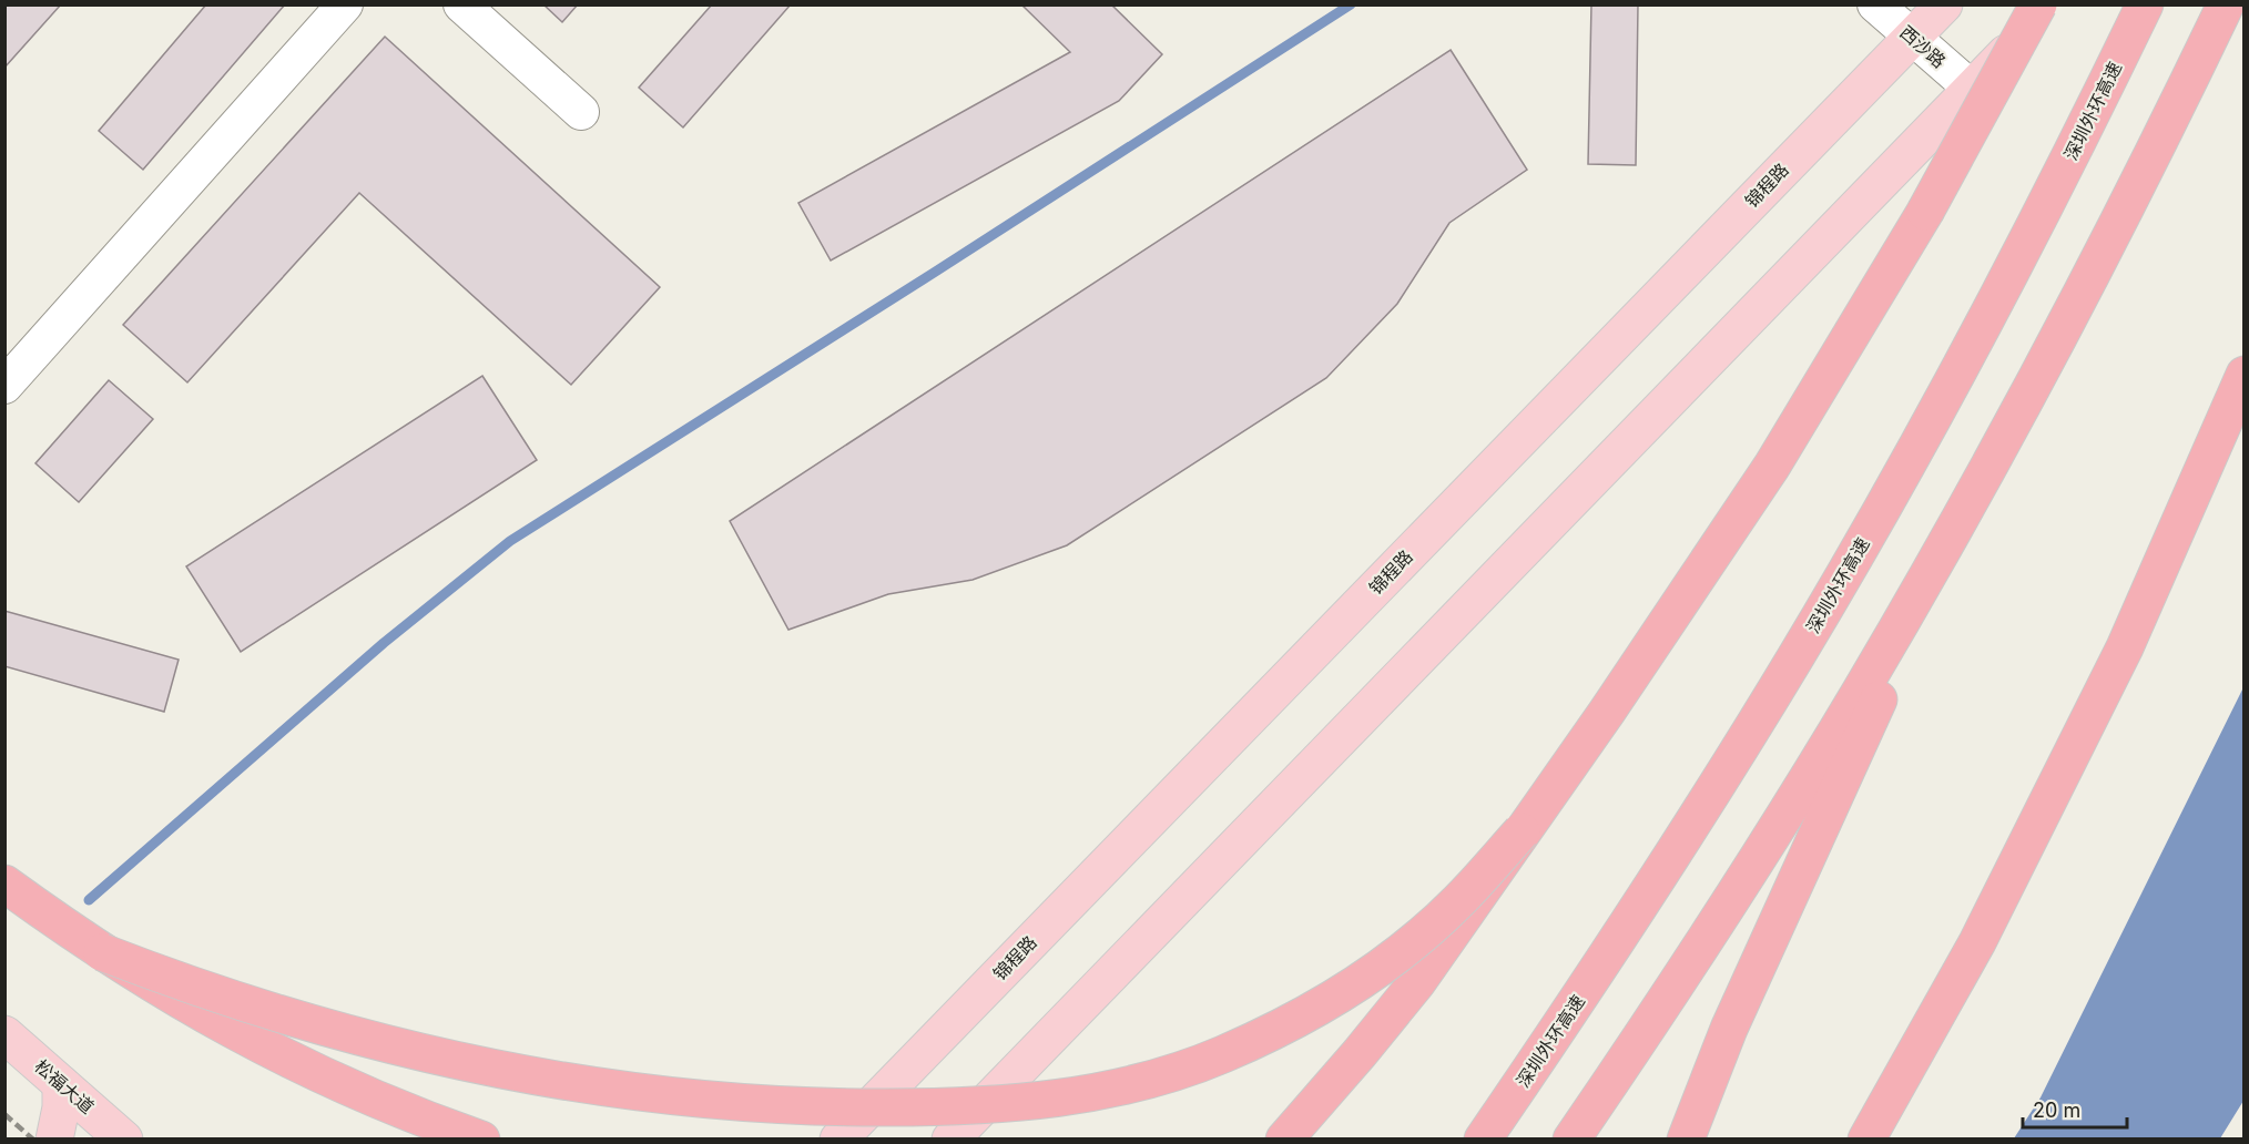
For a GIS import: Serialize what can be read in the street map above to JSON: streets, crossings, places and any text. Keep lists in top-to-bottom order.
{
  "streets": {
    "highway": ["深圳外环高速"],
    "main road": ["锦程路", "松福大道"],
    "street": ["西沙路"]
  },
  "crossings": [
    ["西沙路", "锦程路"]
  ],
  "scale_bar": "20 m"
}
